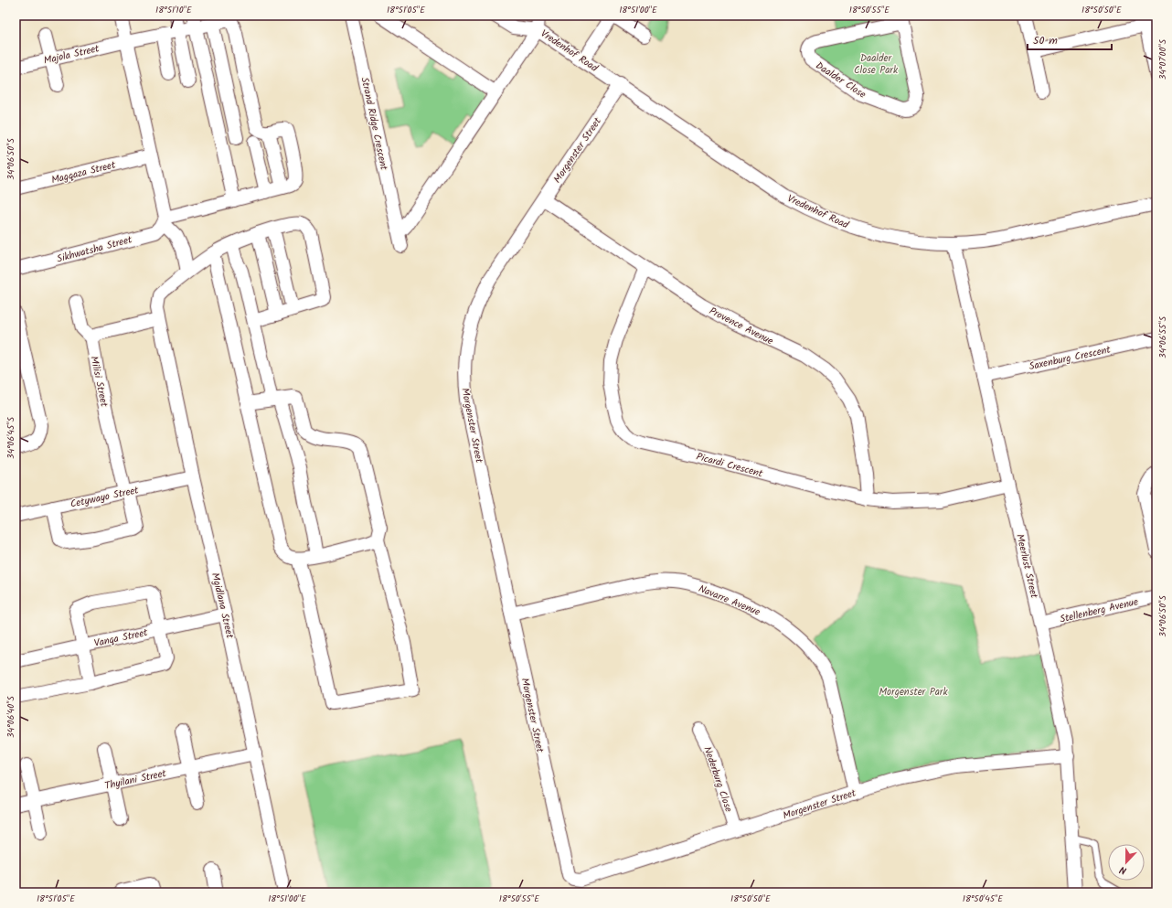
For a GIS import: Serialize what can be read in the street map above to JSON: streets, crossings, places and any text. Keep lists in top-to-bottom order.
{
  "streets": {
    "street": [
      "Vredenhof Road",
      "Majola Street",
      "Daalder Close",
      "Strand Ridge Crescent",
      "Morgenster Street",
      "Magqaza Street",
      "Sikhwatsha Street",
      "Provence Avenue",
      "Saxenburg Crescent",
      "Milisi Street",
      "Picardi Crescent",
      "Cetywayo Street",
      "Meerlust Street",
      "Navarre Avenue",
      "Mgidlana Street",
      "Stellenberg Avenue",
      "Vanqa Street",
      "Thyilani Street",
      "Nederburg Close"
    ]
  },
  "crossings": [
    ["Vredenhof Road", "Morgenster Street"],
    ["Vredenhof Road", "Meerlust Street"],
    ["Morgenster Street", "Provence Avenue"],
    ["Morgenster Street", "Meerlust Street"],
    ["Morgenster Street", "Navarre Avenue"],
    ["Morgenster Street", "Nederburg Close"],
    ["Provence Avenue", "Picardi Crescent"],
    ["Saxenburg Crescent", "Meerlust Street"],
    ["Milisi Street", "Cetywayo Street"],
    ["Picardi Crescent", "Meerlust Street"],
    ["Cetywayo Street", "Mgidlana Street"],
    ["Meerlust Street", "Stellenberg Avenue"],
    ["Mgidlana Street", "Vanqa Street"],
    ["Mgidlana Street", "Thyilani Street"]
  ],
  "parks": ["Daalder Close Park", "Morgenster Park"],
  "scale_bar": "50 m",
  "north": "bottom",
  "coordinates": [
    "18°51'10\"E",
    "18°51'05\"E",
    "18°51'00\"E",
    "18°50'55\"E",
    "18°50'50\"E",
    "34°07'00\"S",
    "34°06'50\"S",
    "34°06'55\"S",
    "34°06'45\"S",
    "34°06'40\"S",
    "18°50'45\"E"
  ]
}
